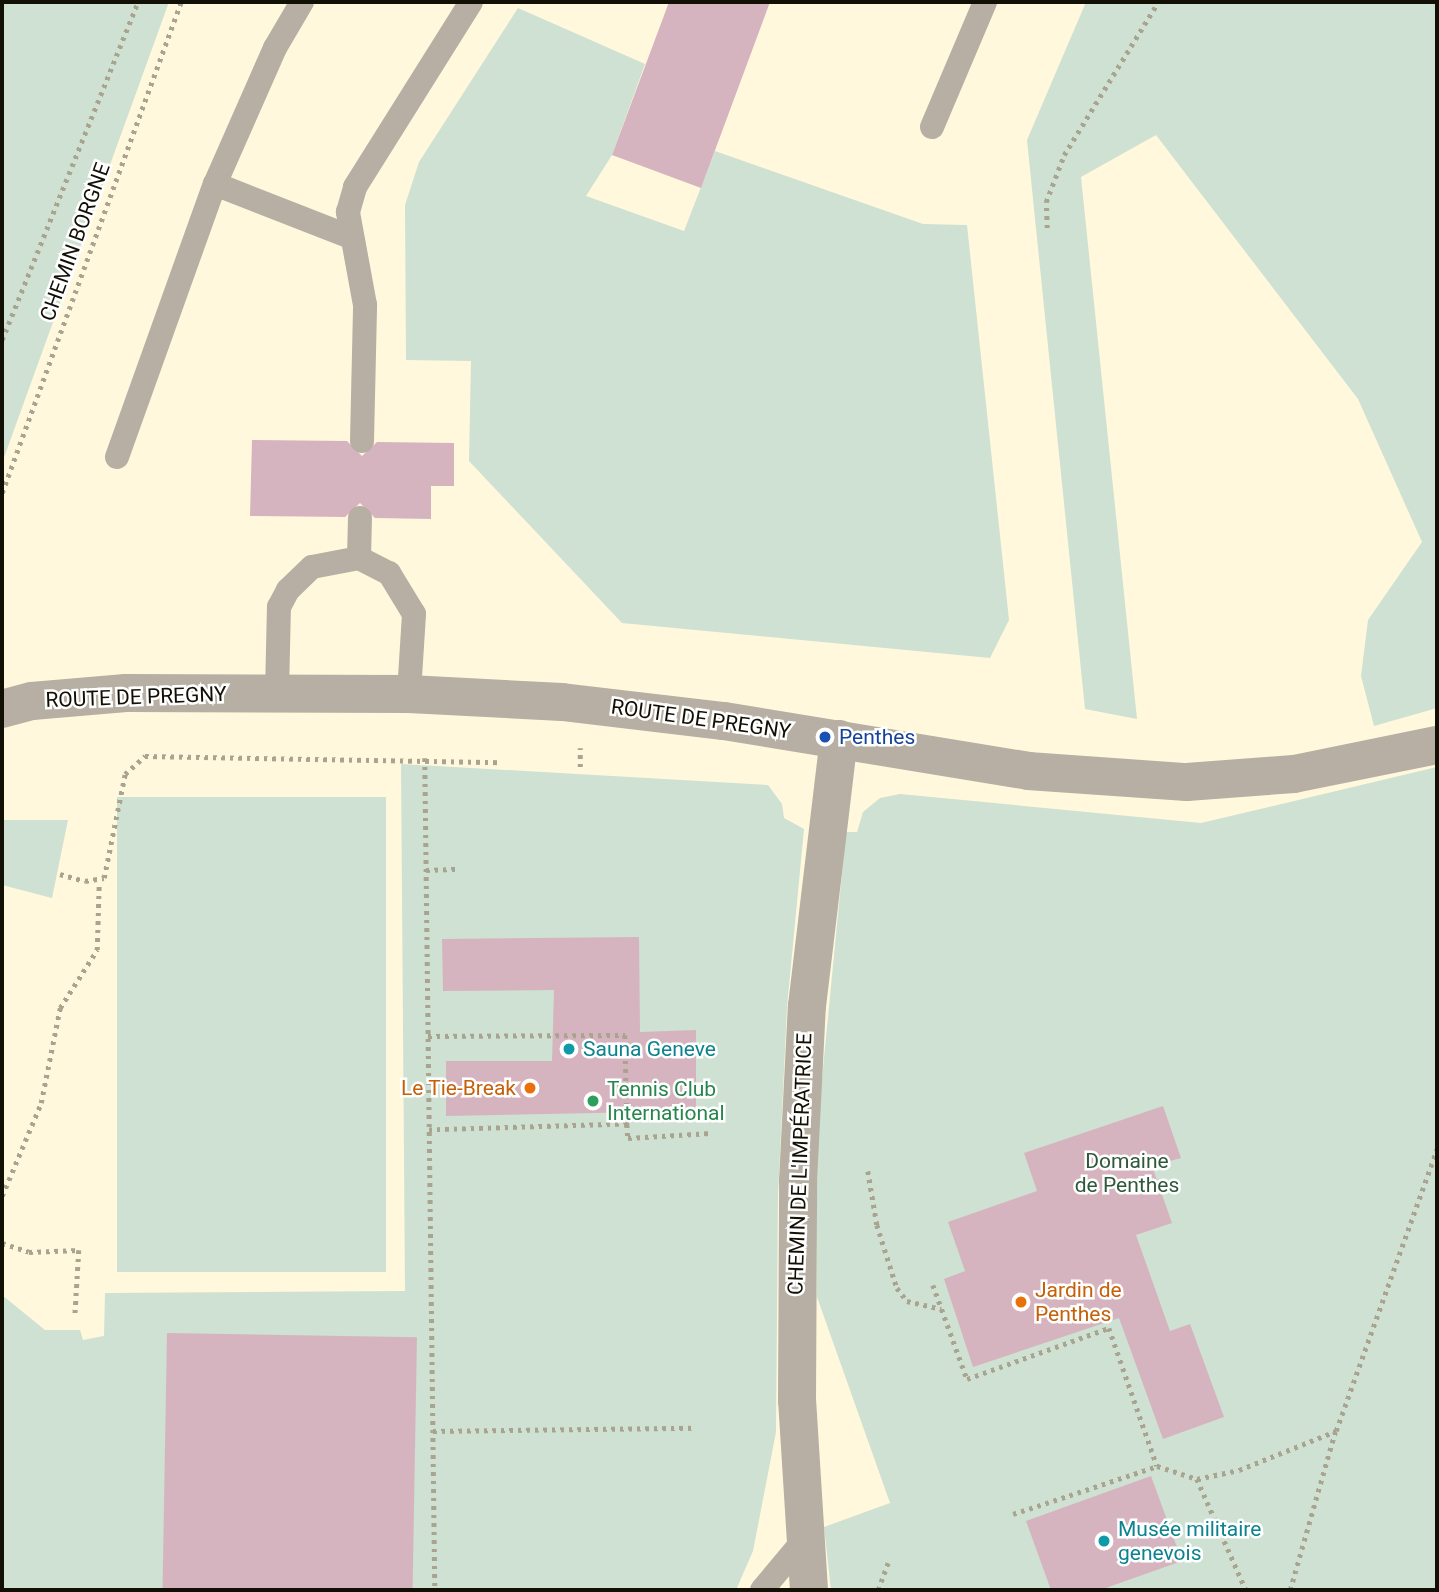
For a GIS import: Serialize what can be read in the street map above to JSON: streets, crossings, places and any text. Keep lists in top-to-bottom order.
{
  "streets": {
    "street": ["ROUTE DE PREGNY", "CHEMIN DE L'IMPÉRATRICE"],
    "path": ["CHEMIN BORGNE"]
  },
  "crossings": [
    ["ROUTE DE PREGNY", "CHEMIN DE L'IMPÉRATRICE"]
  ],
  "parks": ["Domaine de Penthes"],
  "places": [
    "Penthes",
    "Sauna Geneve",
    "Le Tie-Break",
    "Tennis Club International",
    "Jardin de Penthes",
    "Musée militaire genevois"
  ]
}
